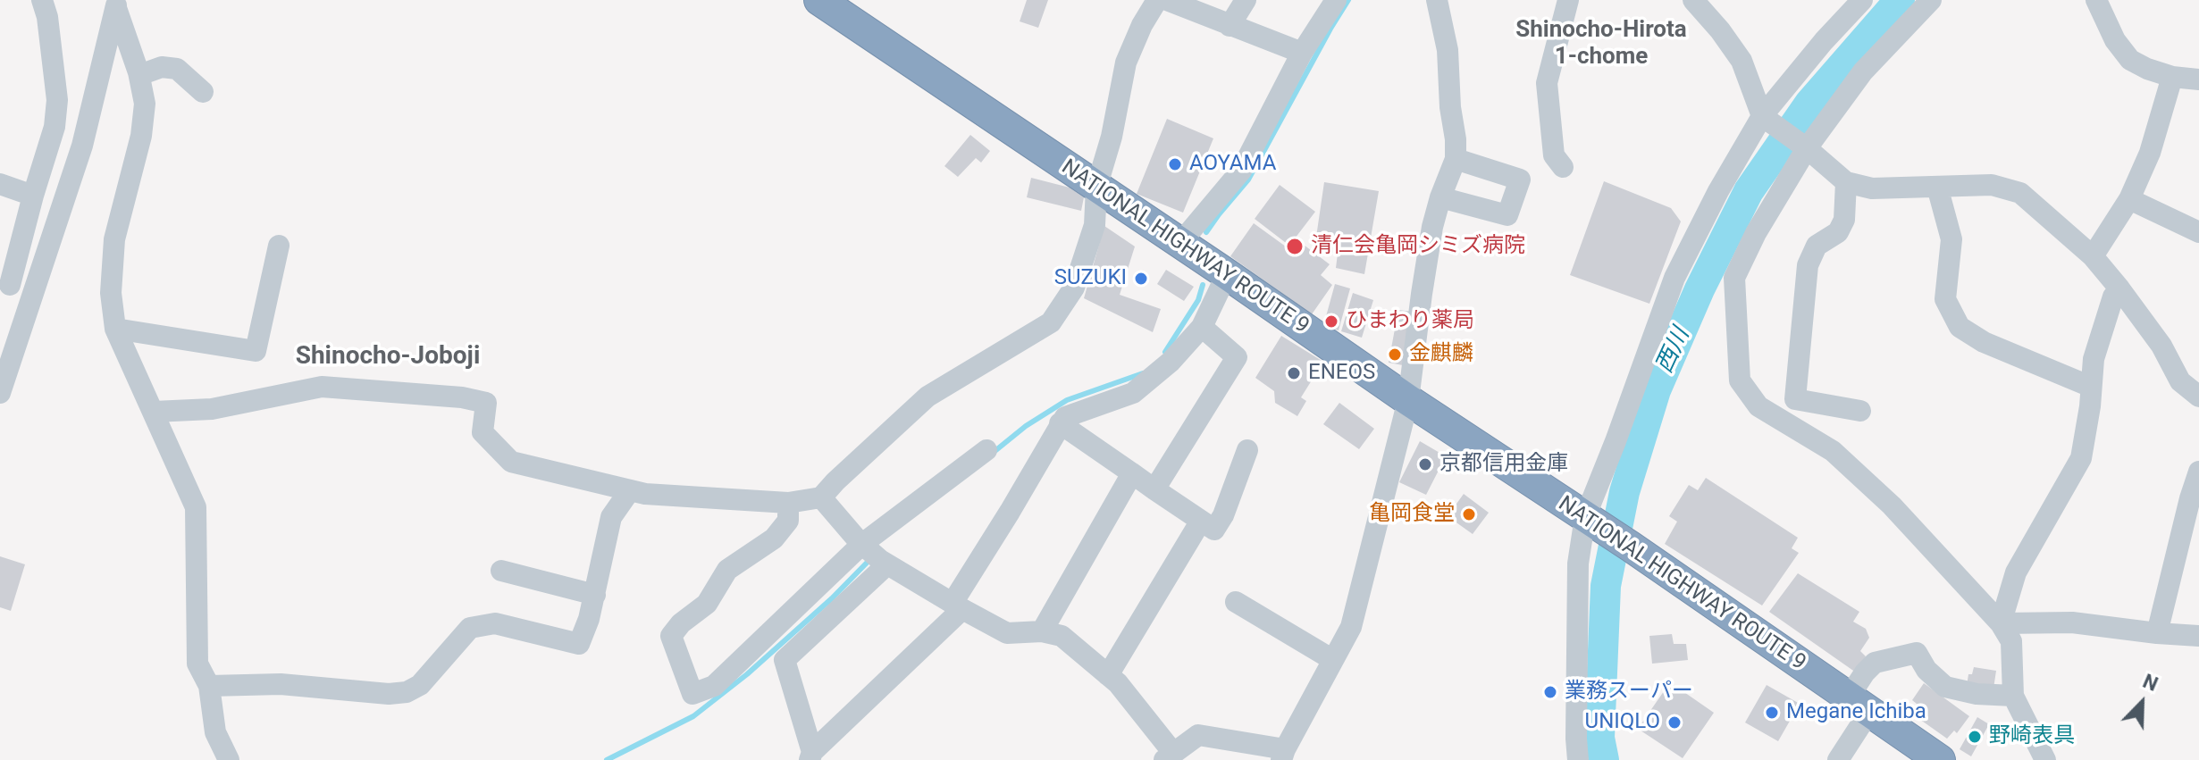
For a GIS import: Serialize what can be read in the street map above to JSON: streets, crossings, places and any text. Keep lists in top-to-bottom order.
{
  "streets": {
    "highway": ["NATIONAL HIGHWAY ROUTE 9"]
  },
  "districts": ["Shinocho-Hirota 1-chome", "Shinocho-Joboji"],
  "water": ["西川"],
  "places": [
    "AOYAMA",
    "清仁会亀岡シミズ病院",
    "SUZUKI",
    "ひまわり薬局",
    "金麒麟",
    "ENEOS",
    "京都信用金庫",
    "亀岡食堂",
    "業務スーパー",
    "Megane Ichiba",
    "UNIQLO",
    "野崎表具"
  ],
  "north": "top right"
}
